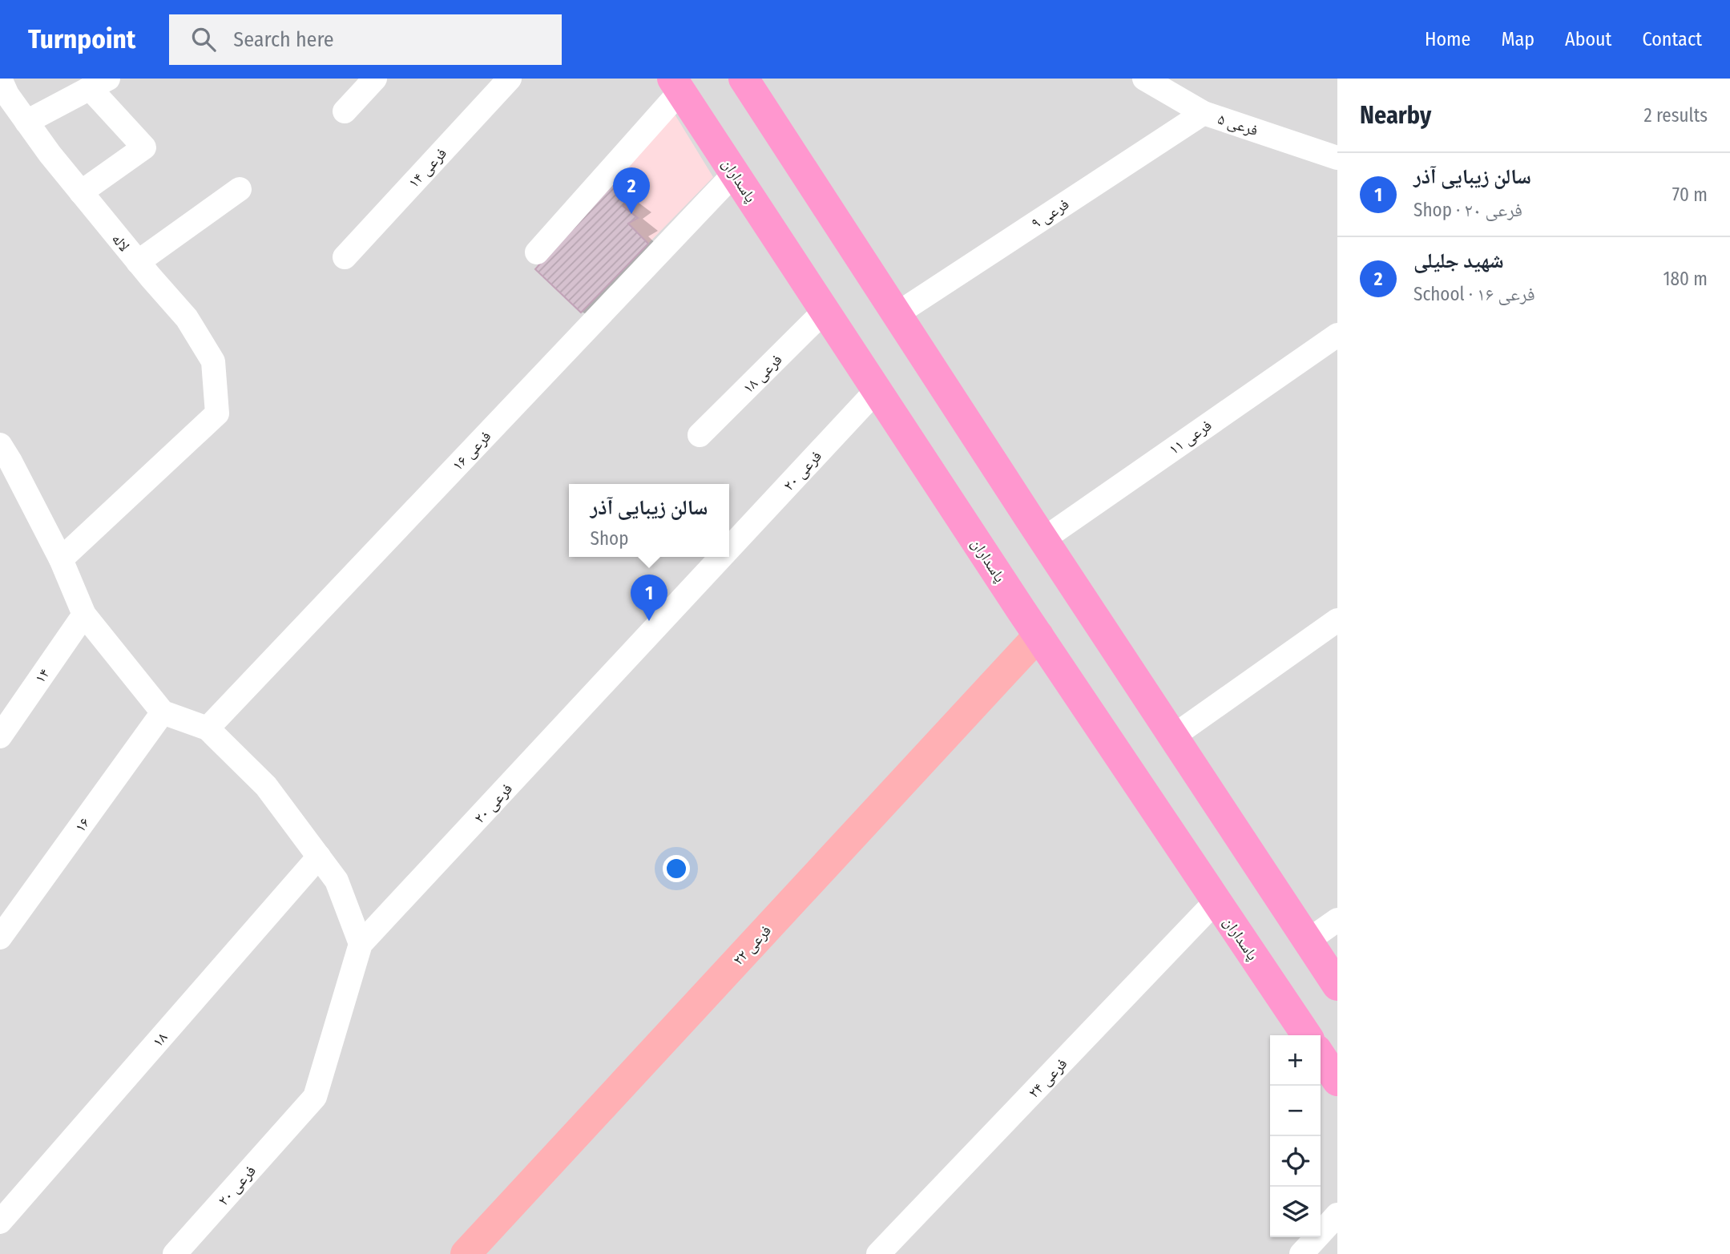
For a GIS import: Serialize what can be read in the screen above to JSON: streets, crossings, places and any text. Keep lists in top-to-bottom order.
{
  "streets": {
    "main road": ["پاسداران"],
    "street": [
      "فرعی ۵",
      "فرعی ۱۴",
      "فرعی ۹",
      "لاله",
      "فرعی ۱۸",
      "فرعی ۱۱",
      "فرعی ۱۶",
      "فرعی ۲۰",
      "۱۴",
      "۱۶",
      "فرعی ۲۲",
      "۱۸",
      "فرعی ۲۴"
    ]
  },
  "crossings": [
    ["فرعی ۵", "فرعی ۹"],
    ["پاسداران", "فرعی ۱۸"],
    ["پاسداران", "فرعی ۱۶"],
    ["پاسداران", "فرعی ۲۰"],
    ["پاسداران", "فرعی ۲۲"],
    ["پاسداران", "فرعی ۲۴"]
  ],
  "page": {
    "header": "Turnpoint",
    "search": "Search here",
    "nav": [
      "Home",
      "Map",
      "About",
      "Contact"
    ],
    "heading": ["Nearby", "2 results"],
    "list": [
      {
        "mark": "1",
        "name": "سالن زیبایی آذر",
        "note": "Shop · فرعی ۲۰",
        "value": "70 m"
      },
      {
        "mark": "2",
        "name": "شهید جلیلی",
        "note": "School · فرعی ۱۶",
        "value": "180 m"
      }
    ],
    "pins": ["2", "1"],
    "popup": ["سالن زیبایی آذر", "Shop"],
    "map_buttons": ["+", "−"]
  }
}
